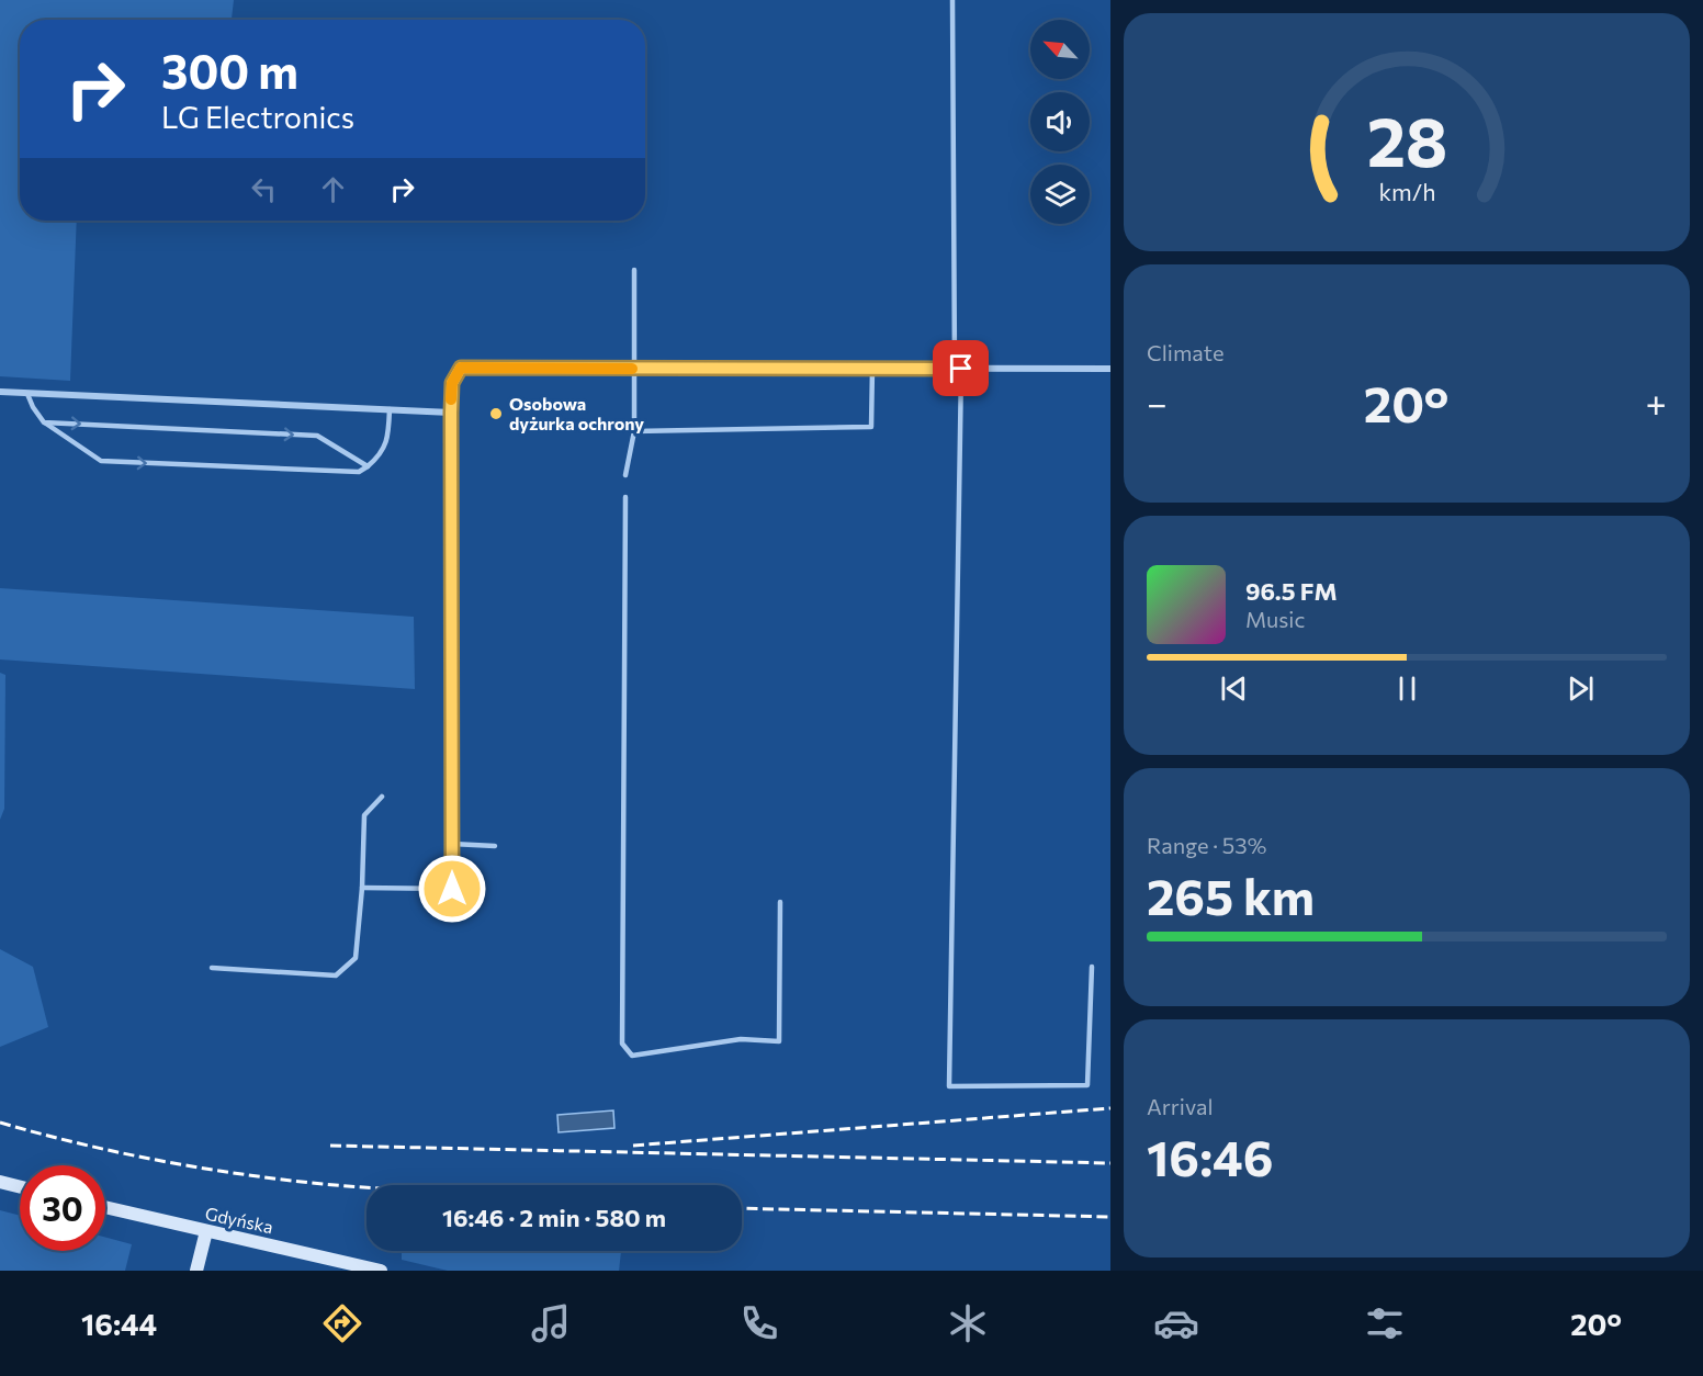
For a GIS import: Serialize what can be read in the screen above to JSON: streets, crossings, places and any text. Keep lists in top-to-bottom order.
{
  "streets": {
    "main road": ["Gdyńska"]
  },
  "places": ["Osobowa dyżurka ochrony"],
  "north": "top left",
  "page": {
    "turn": ["300 m", "LG Electronics"],
    "tile": [
      "Climate",
      ["Range · 53%", "265 km"],
      ["Arrival", "16:46"]
    ],
    "heat": ["−", "20°", "+"],
    "song": ["96.5 FM", "Music"],
    "limit": "30",
    "trip": "16:46 · 2 min · 580 m",
    "tabs": ["16:44", "20°"],
    "gauge": ["28", "km/h"]
  }
}
